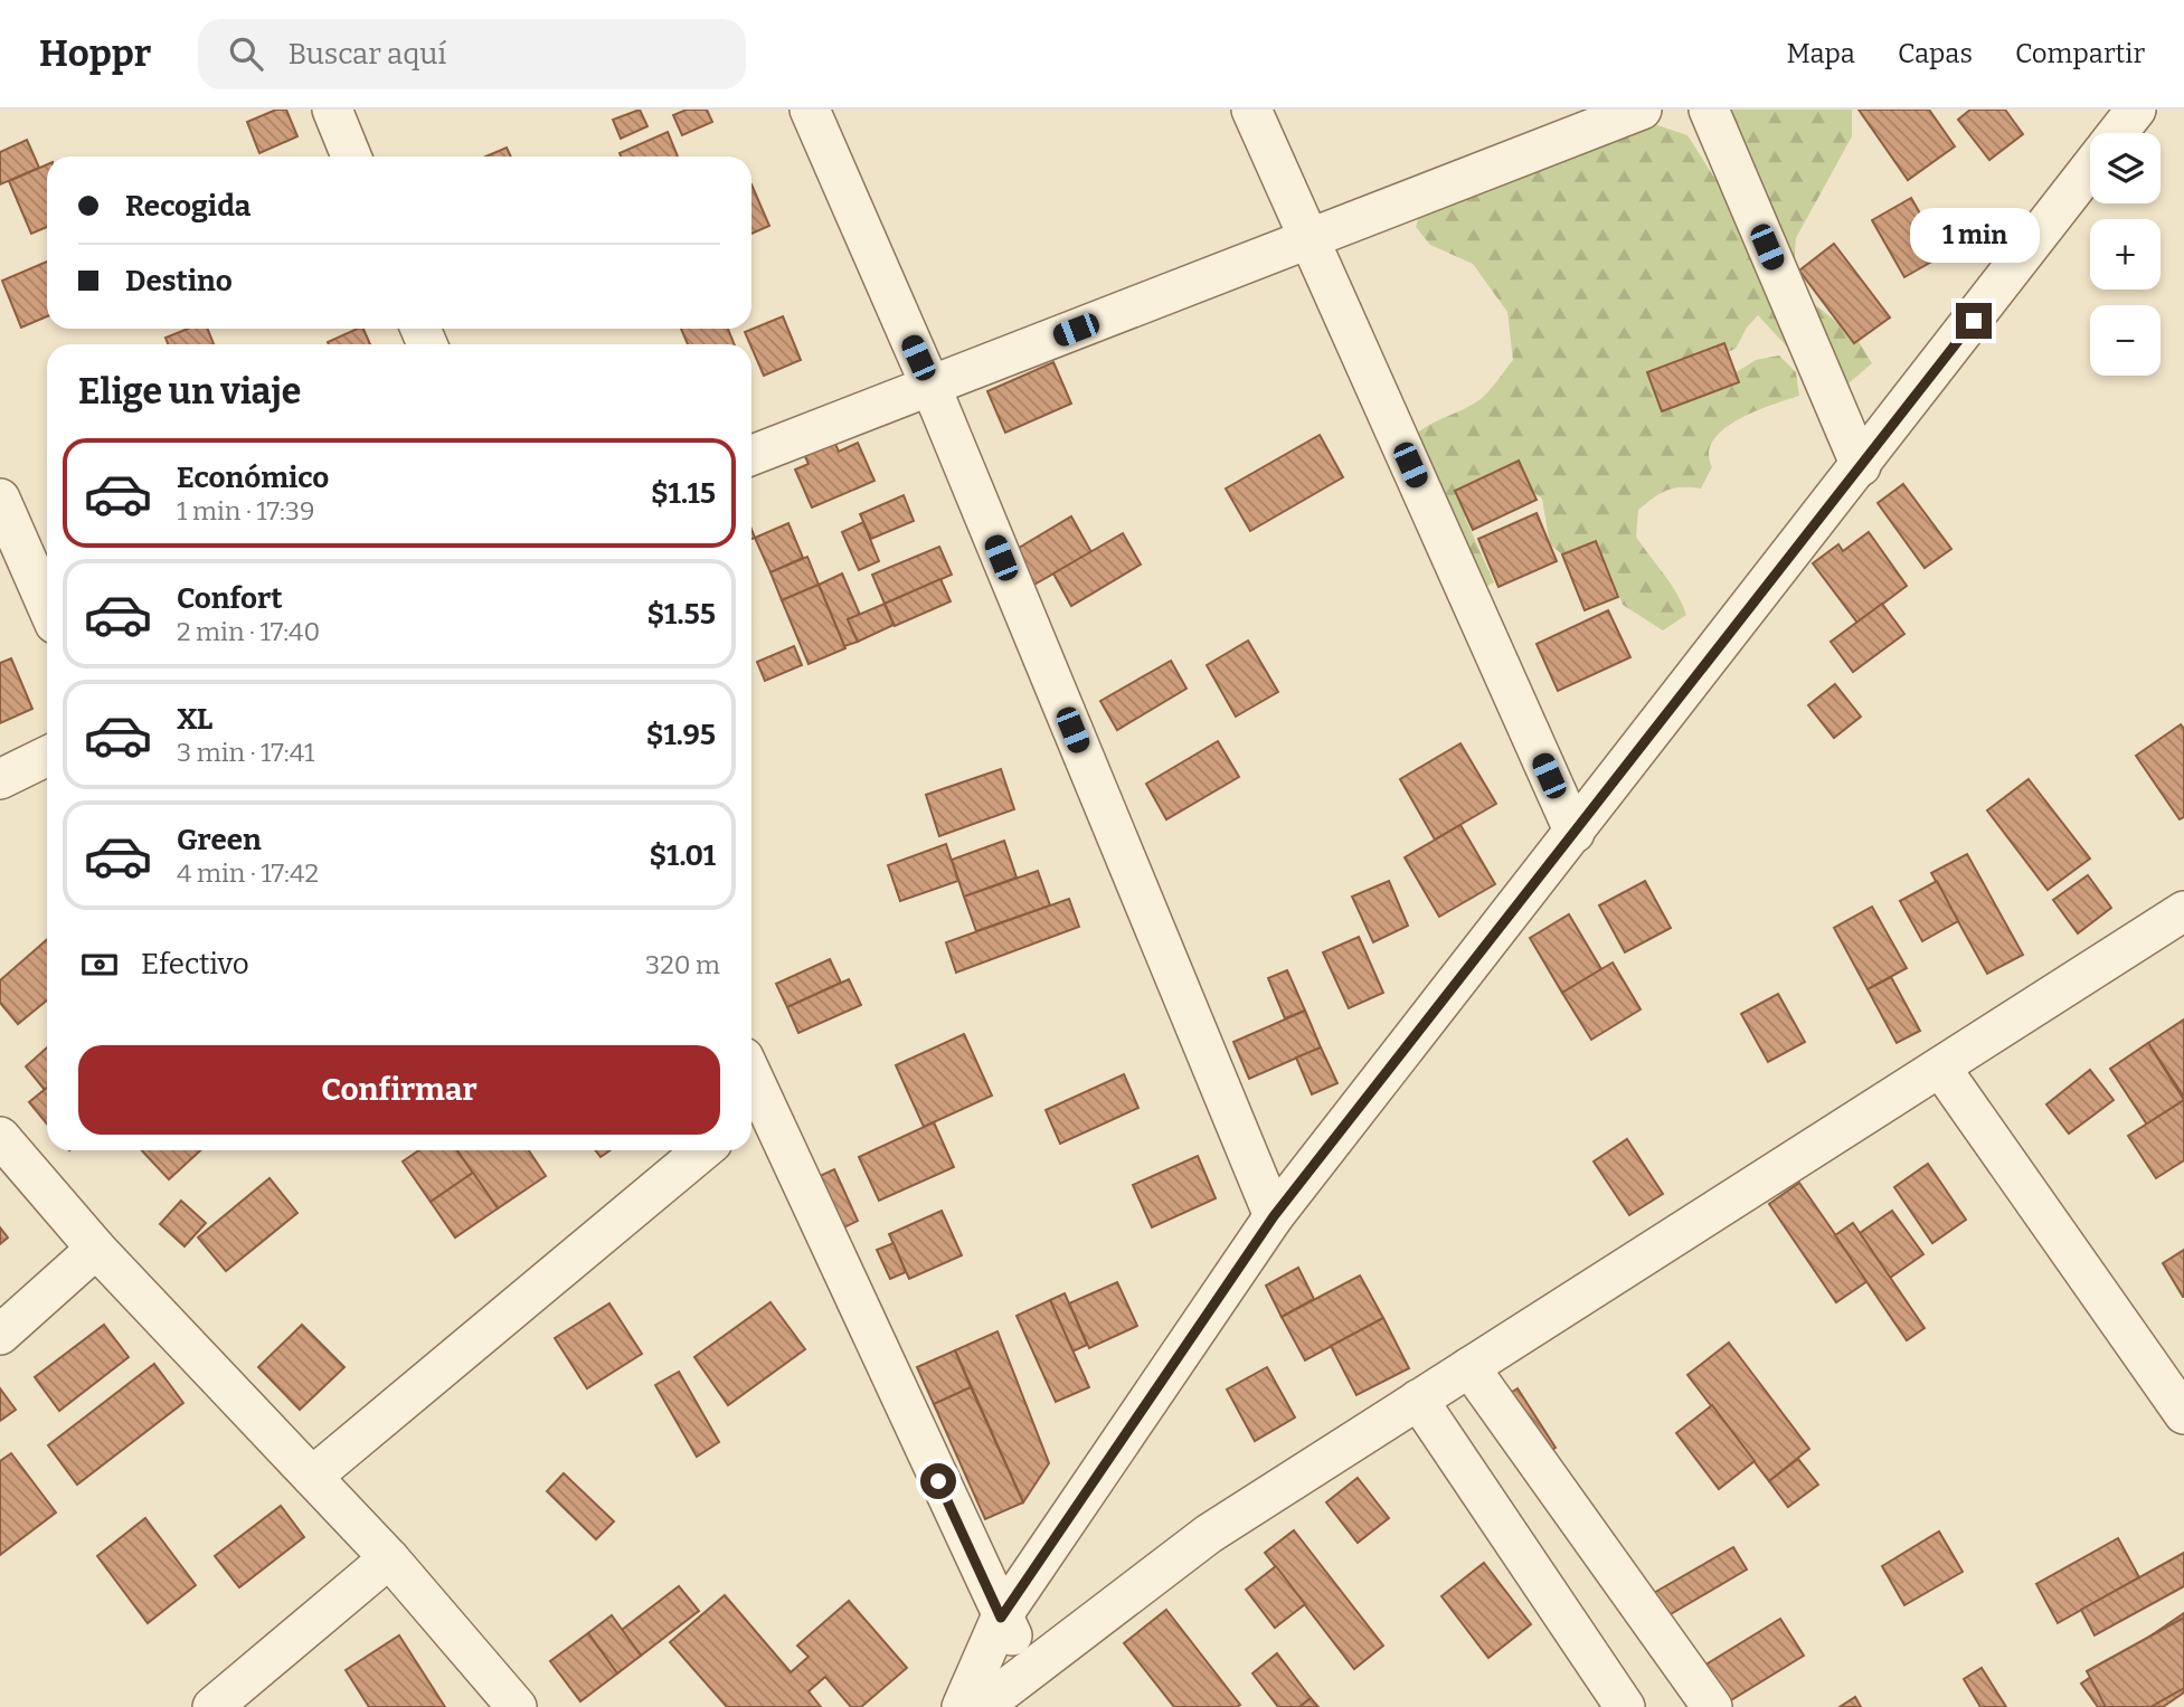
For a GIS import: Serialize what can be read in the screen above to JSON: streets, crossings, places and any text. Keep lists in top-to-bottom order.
{
  "page": {
    "header": "Hoppr",
    "search": "Buscar aquí",
    "nav": ["Mapa", "Capas", "Compartir"],
    "map_buttons": ["+", "−"],
    "banner": ["Recogida", "Destino"],
    "bubble": "1 min",
    "heading": "Elige un viaje",
    "list": [
      {
        "name": "Económico",
        "note": "1 min · 17:39",
        "value": "$1.15"
      },
      {
        "name": "Confort",
        "note": "2 min · 17:40",
        "value": "$1.55"
      },
      {
        "name": "XL",
        "note": "3 min · 17:41",
        "value": "$1.95"
      },
      {
        "name": "Green",
        "note": "4 min · 17:42",
        "value": "$1.01"
      }
    ],
    "pay": ["Efectivo", "320 m"],
    "buttons": "Confirmar"
  }
}
